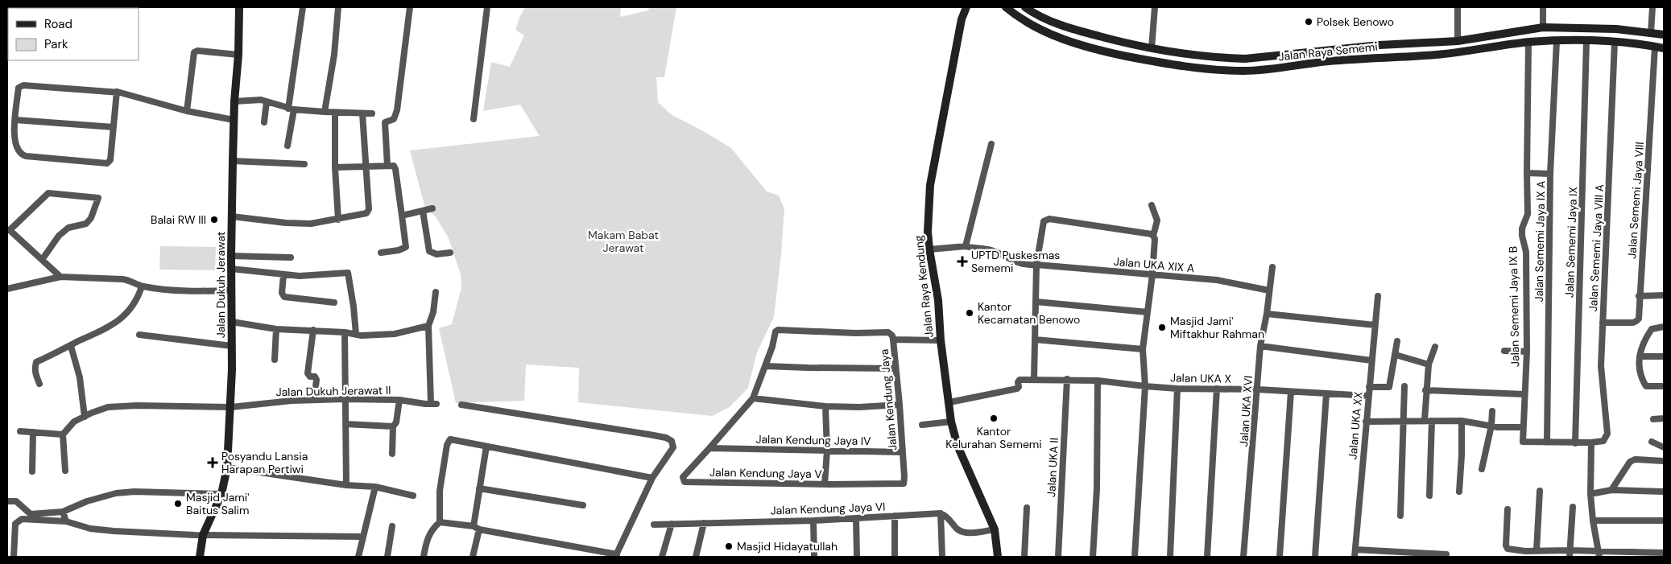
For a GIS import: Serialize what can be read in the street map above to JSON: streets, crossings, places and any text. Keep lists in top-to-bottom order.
{
  "streets": {
    "main road": ["Jalan Raya Sememi", "Jalan Dukuh Jerawat", "Jalan Raya Kendung"],
    "street": [
      "Jalan Sememi Jaya VIII",
      "Jalan Sememi Jaya IX A",
      "Jalan Sememi Jaya IX",
      "Jalan Sememi Jaya VIII A",
      "Jalan UKA XIX A",
      "Jalan Sememi Jaya IX B",
      "Jalan UKA X",
      "Jalan Dukuh Jerawat II",
      "Jalan Kendung Jaya",
      "Jalan UKA XVI",
      "Jalan UKA XX",
      "Jalan Kendung Jaya IV",
      "Jalan UKA II",
      "Jalan Kendung Jaya V",
      "Jalan Kendung Jaya VI"
    ]
  },
  "crossings": [
    ["Jalan Raya Sememi", "Jalan Sememi Jaya VIII"],
    ["Jalan Raya Sememi", "Jalan Sememi Jaya IX A"],
    ["Jalan Raya Sememi", "Jalan Sememi Jaya IX"],
    ["Jalan Raya Sememi", "Jalan Sememi Jaya VIII A"],
    ["Jalan Raya Sememi", "Jalan Sememi Jaya IX B"],
    ["Jalan Sememi Jaya VIII", "Jalan Sememi Jaya VIII A"],
    ["Jalan UKA XIX A", "Jalan Raya Kendung"],
    ["Jalan UKA XIX A", "Jalan UKA XVI"],
    ["Jalan Dukuh Jerawat", "Jalan Dukuh Jerawat II"],
    ["Jalan Raya Kendung", "Jalan Kendung Jaya"],
    ["Jalan UKA X", "Jalan UKA XVI"],
    ["Jalan UKA X", "Jalan UKA XX"],
    ["Jalan UKA X", "Jalan UKA II"],
    ["Jalan Kendung Jaya", "Jalan Kendung Jaya IV"],
    ["Jalan Kendung Jaya", "Jalan Kendung Jaya V"],
    ["Jalan Kendung Jaya IV", "Jalan Kendung Jaya V"]
  ],
  "parks": ["Makam Babat Jerawat"],
  "places": {
    "other": [
      "Polsek Benowo",
      "Balai RW III",
      "Kantor Kecamatan Benowo",
      "Masjid Jami' Miftakhur Rahman",
      "Kantor Kelurahan Sememi",
      "Masjid Jami' Baitus Salim",
      "Masjid Hidayatullah"
    ],
    "health": ["UPTD Puskesmas Sememi", "Posyandu Lansia Harapan Pertiwi"]
  },
  "legend": ["Road", "Park"]
}
